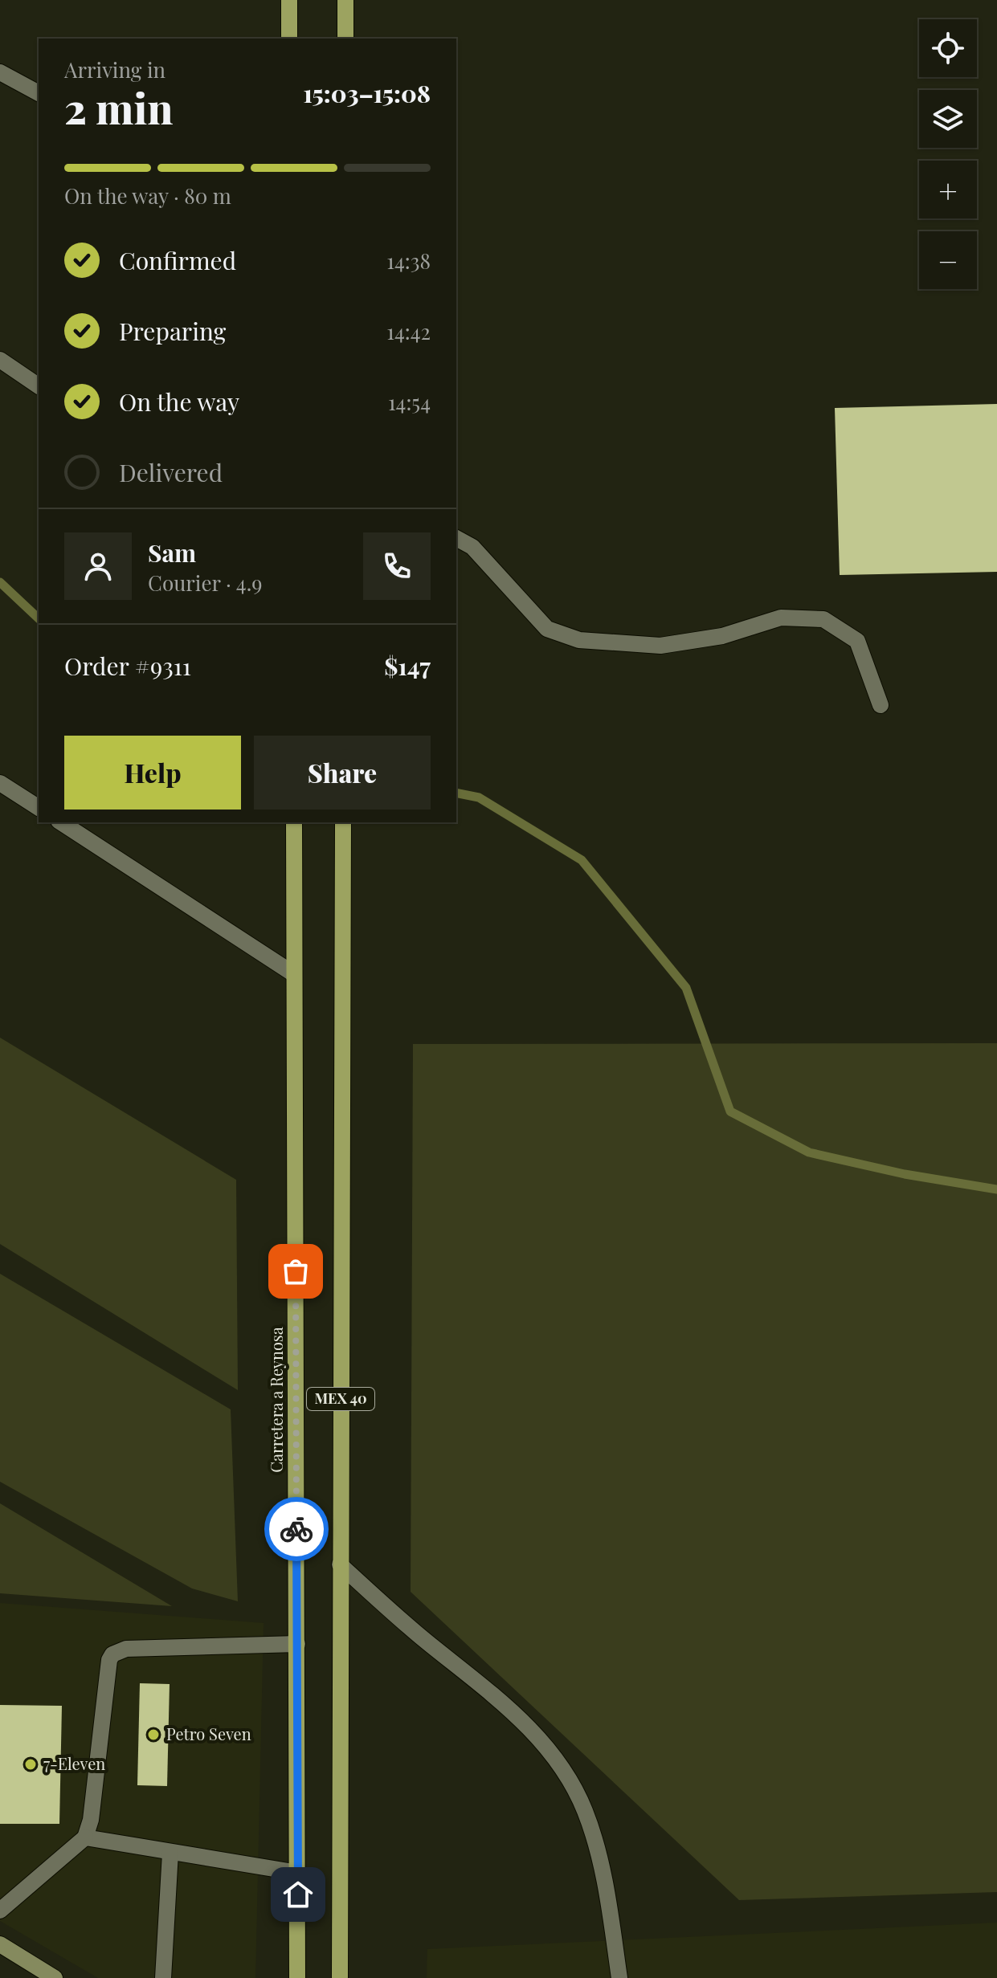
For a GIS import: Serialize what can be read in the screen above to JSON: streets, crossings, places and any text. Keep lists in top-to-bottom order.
{
  "streets": {
    "main road": ["MEX 40", "Carretera a Reynosa"]
  },
  "places": ["Petro Seven", "7-Eleven"],
  "page": {
    "map_buttons": ["+", "−"],
    "heading": ["2 min", "Arriving in", "15:03–15:08"],
    "panel": [
      "Sam",
      "Courier · 4.9",
      "Order #9311",
      "$147"
    ],
    "bar": "On the way · 80 m",
    "list": [
      ["Confirmed", "14:38"],
      ["Preparing", "14:42"],
      ["On the way", "14:54"],
      "Delivered"
    ],
    "buttons": ["Help", "Share"]
  }
}
